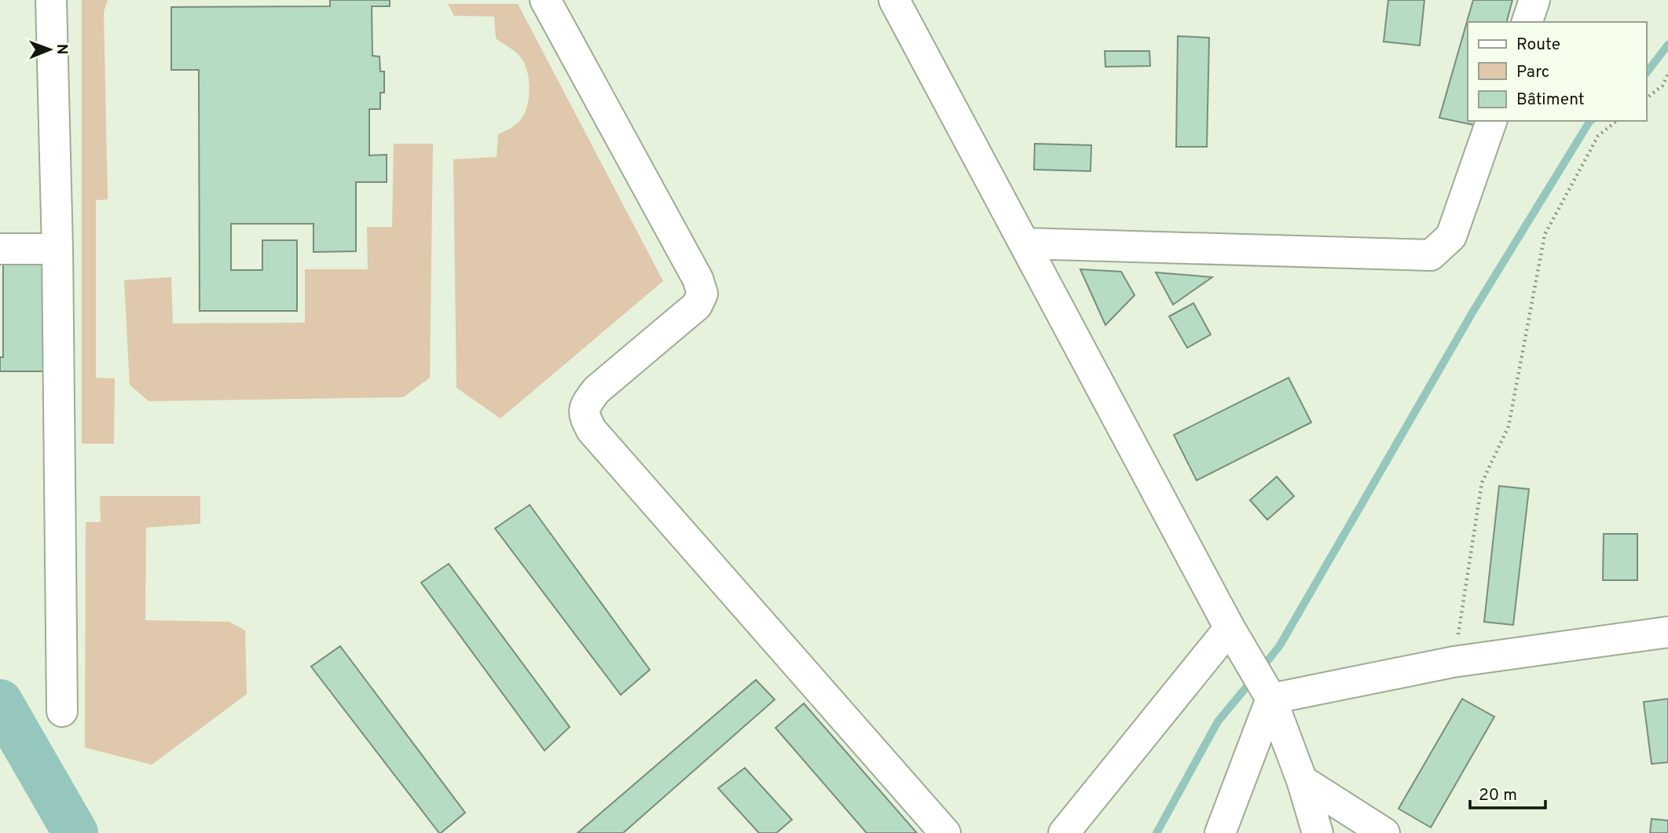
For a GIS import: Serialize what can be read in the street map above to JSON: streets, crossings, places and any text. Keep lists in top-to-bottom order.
{
  "legend": ["Route", "Parc", "Bâtiment"],
  "scale_bar": "20 m",
  "north": "right"
}
